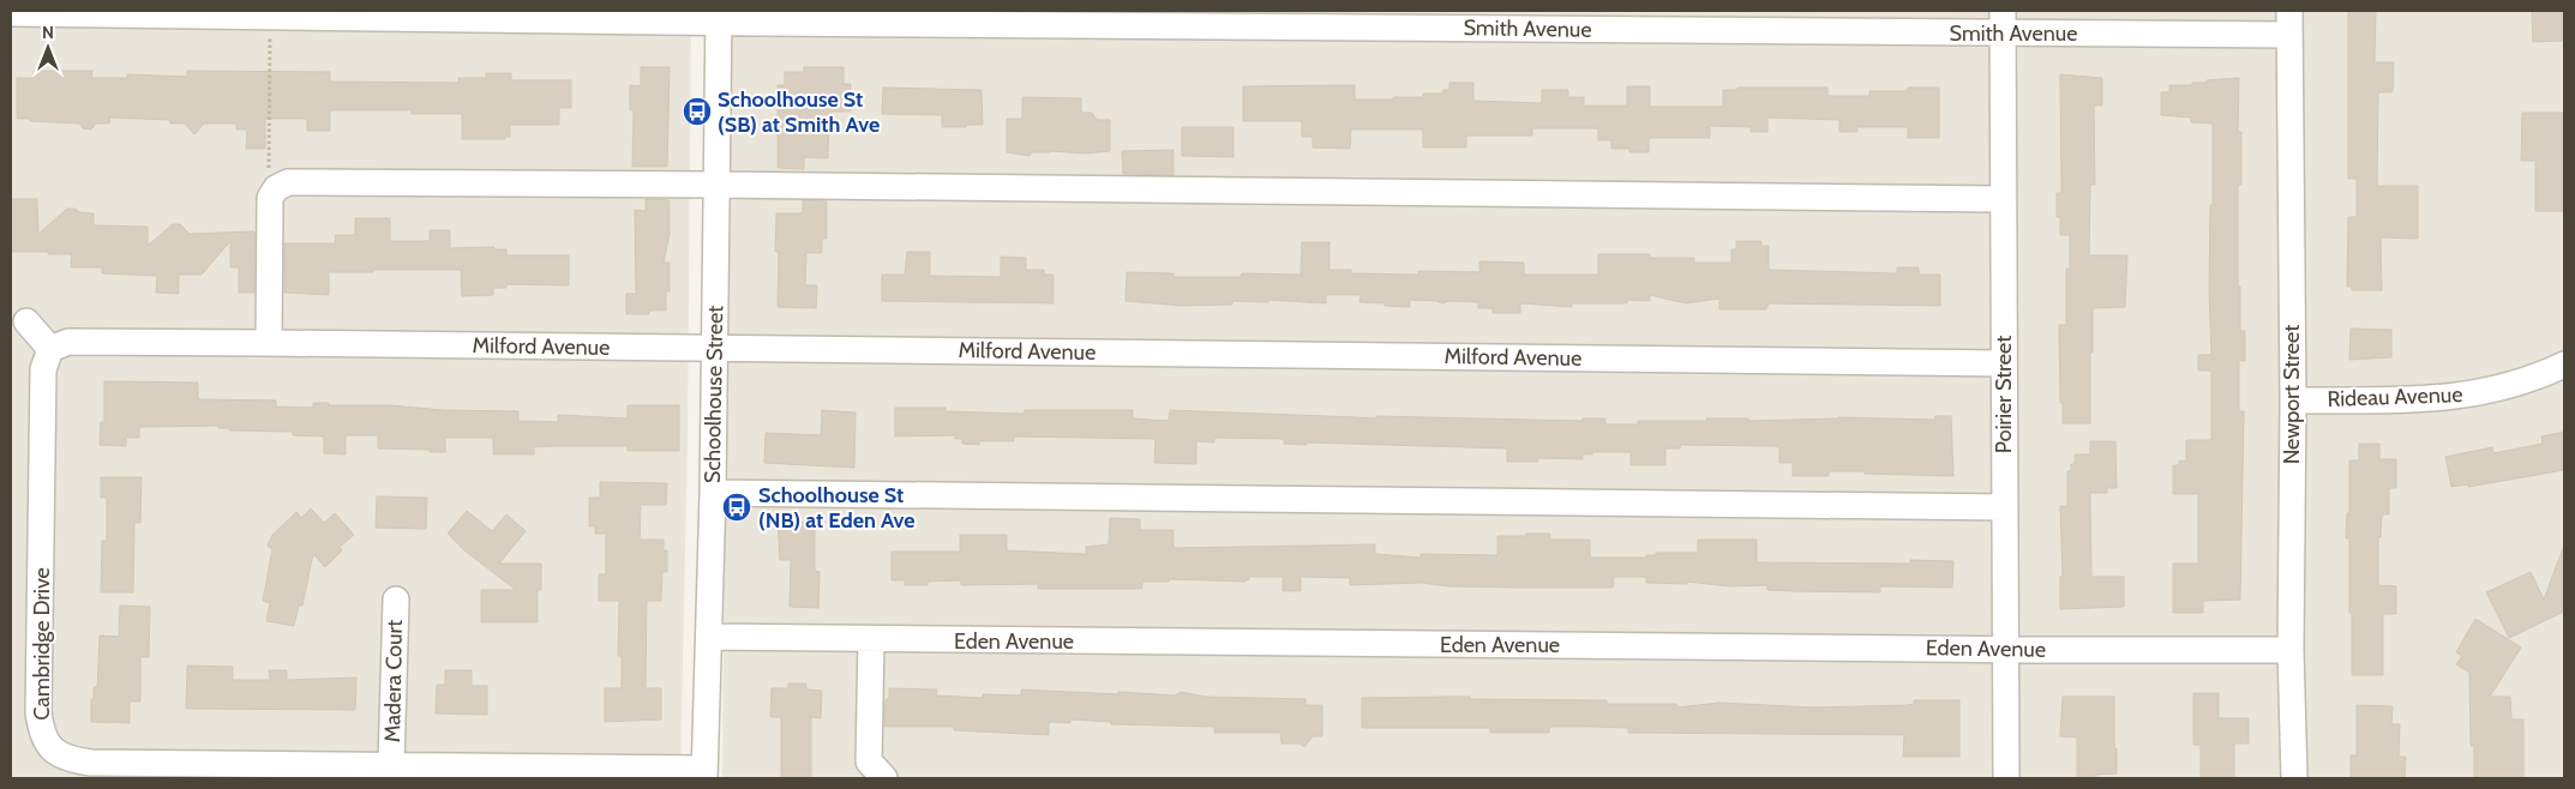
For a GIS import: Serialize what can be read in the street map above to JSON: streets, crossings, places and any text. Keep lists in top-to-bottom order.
{
  "streets": {
    "street": [
      "Smith Avenue",
      "Milford Avenue",
      "Schoolhouse Street",
      "Poirier Street",
      "Newport Street",
      "Rideau Avenue",
      "Eden Avenue",
      "Cambridge Drive",
      "Madera Court"
    ]
  },
  "crossings": [
    ["Smith Avenue", "Schoolhouse Street"],
    ["Smith Avenue", "Poirier Street"],
    ["Smith Avenue", "Newport Street"],
    ["Milford Avenue", "Schoolhouse Street"],
    ["Milford Avenue", "Poirier Street"],
    ["Milford Avenue", "Cambridge Drive"],
    ["Schoolhouse Street", "Eden Avenue"],
    ["Schoolhouse Street", "Cambridge Drive"],
    ["Poirier Street", "Eden Avenue"],
    ["Newport Street", "Rideau Avenue"],
    ["Newport Street", "Eden Avenue"],
    ["Cambridge Drive", "Madera Court"]
  ],
  "places": {
    "bus stop": ["Schoolhouse St (SB) at Smith Ave", "Schoolhouse St (NB) at Eden Ave"]
  },
  "north": "top"
}
